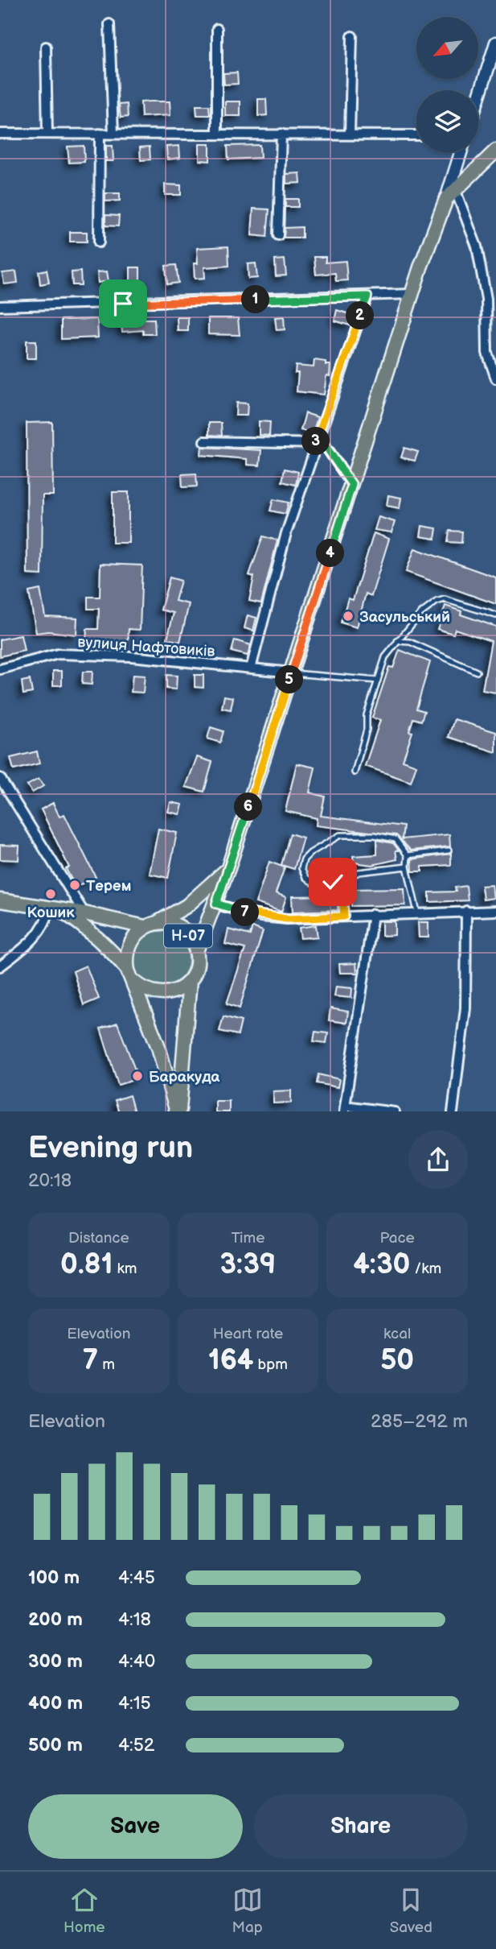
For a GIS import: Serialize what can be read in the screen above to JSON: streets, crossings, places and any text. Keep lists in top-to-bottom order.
{
  "streets": {
    "main road": ["Н-07"],
    "street": ["вулиця Нафтовиків"]
  },
  "places": [
    "Засульський",
    "Терем",
    "Кошик",
    "Баракуда"
  ],
  "north": "bottom left",
  "page": {
    "pins": [
      "1",
      "2",
      "3",
      "4",
      "5",
      "6",
      "7"
    ],
    "heading": ["Evening run", "20:18"],
    "stats": [
      ["Distance", "0.81 km"],
      ["Time", "3:39"],
      ["Pace", "4:30 /km"],
      ["Elevation", "7 m"],
      ["Heart rate", "164 bpm"],
      ["kcal", "50"]
    ],
    "chart": ["Elevation", "285–292 m"],
    "list": [
      {
        "name": "100 m",
        "note": "4:45"
      },
      {
        "name": "200 m",
        "note": "4:18"
      },
      {
        "name": "300 m",
        "note": "4:40"
      },
      {
        "name": "400 m",
        "note": "4:15"
      },
      {
        "name": "500 m",
        "note": "4:52"
      }
    ],
    "buttons": ["Save", "Share"],
    "tabs": ["Home", "Map", "Saved"]
  }
}
